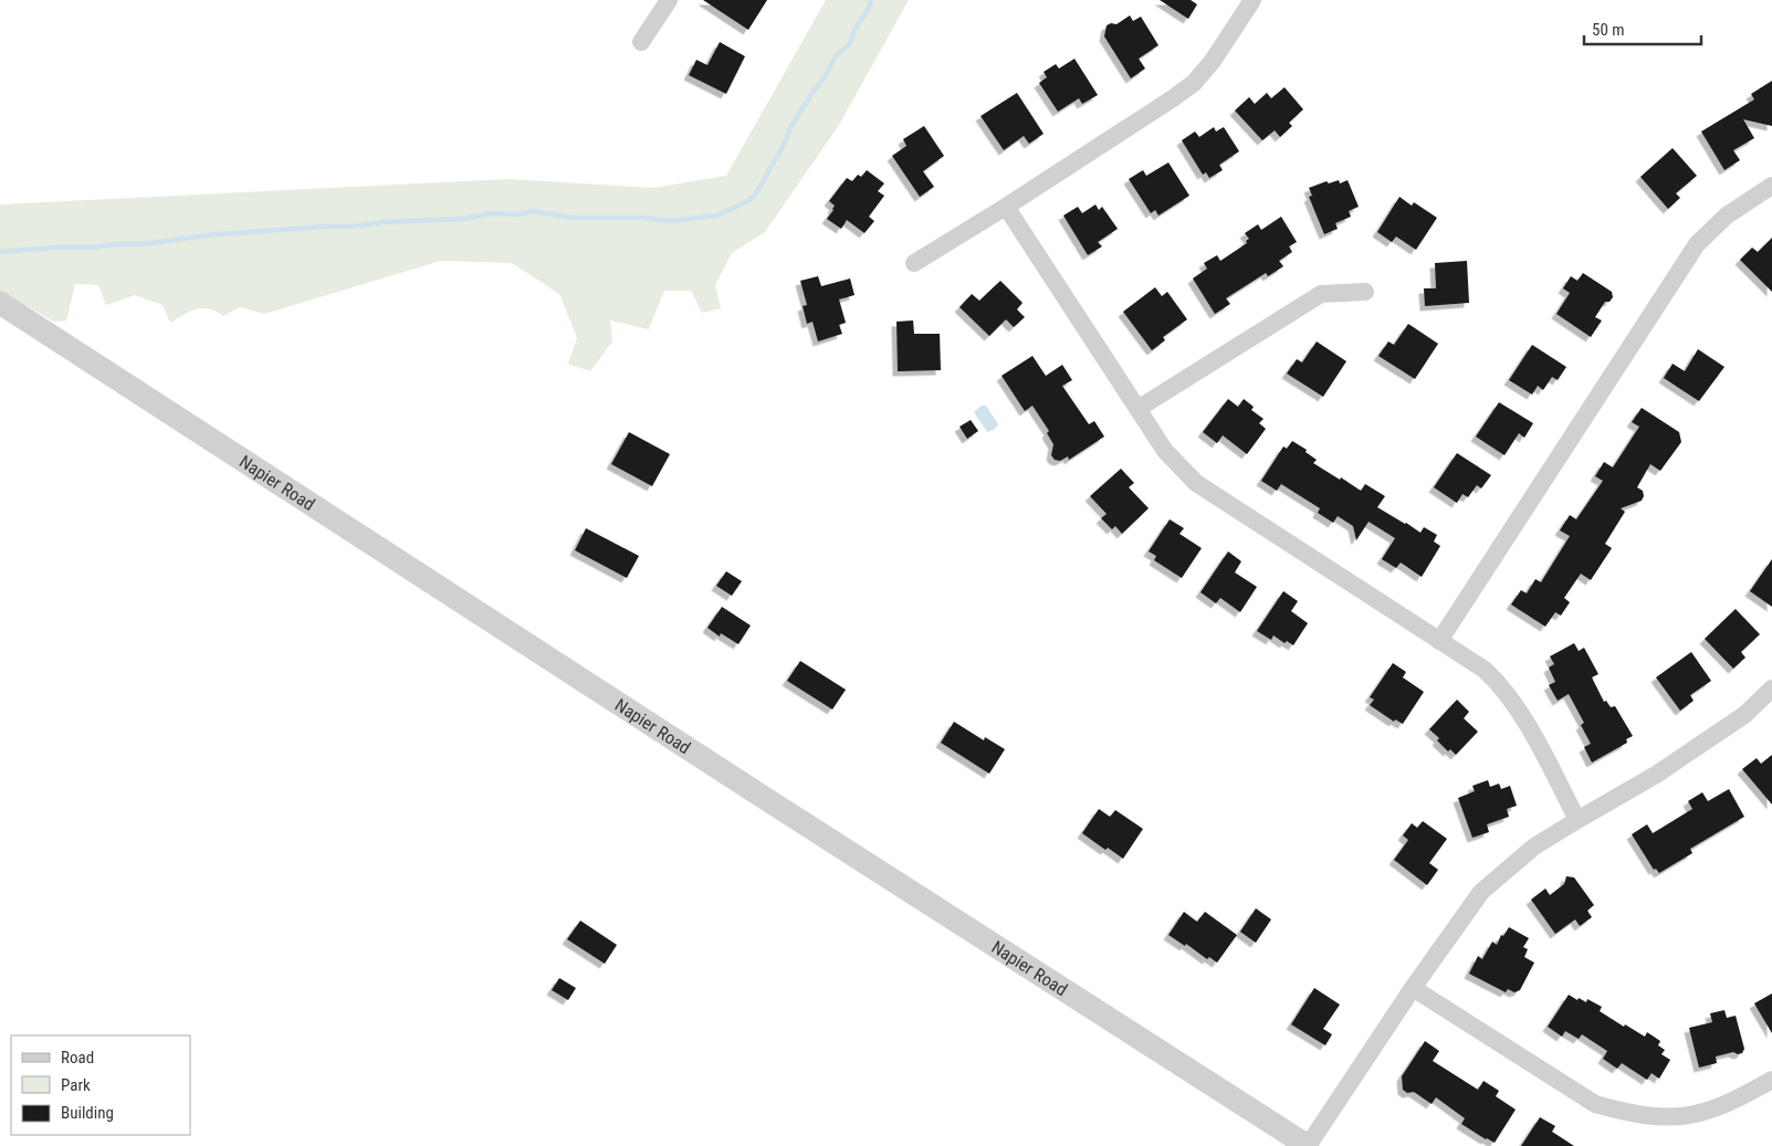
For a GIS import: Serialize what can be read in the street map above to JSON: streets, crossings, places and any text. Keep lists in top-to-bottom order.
{
  "streets": {
    "street": ["Napier Road"]
  },
  "legend": ["Road", "Park", "Building"],
  "scale_bar": "50 m"
}
